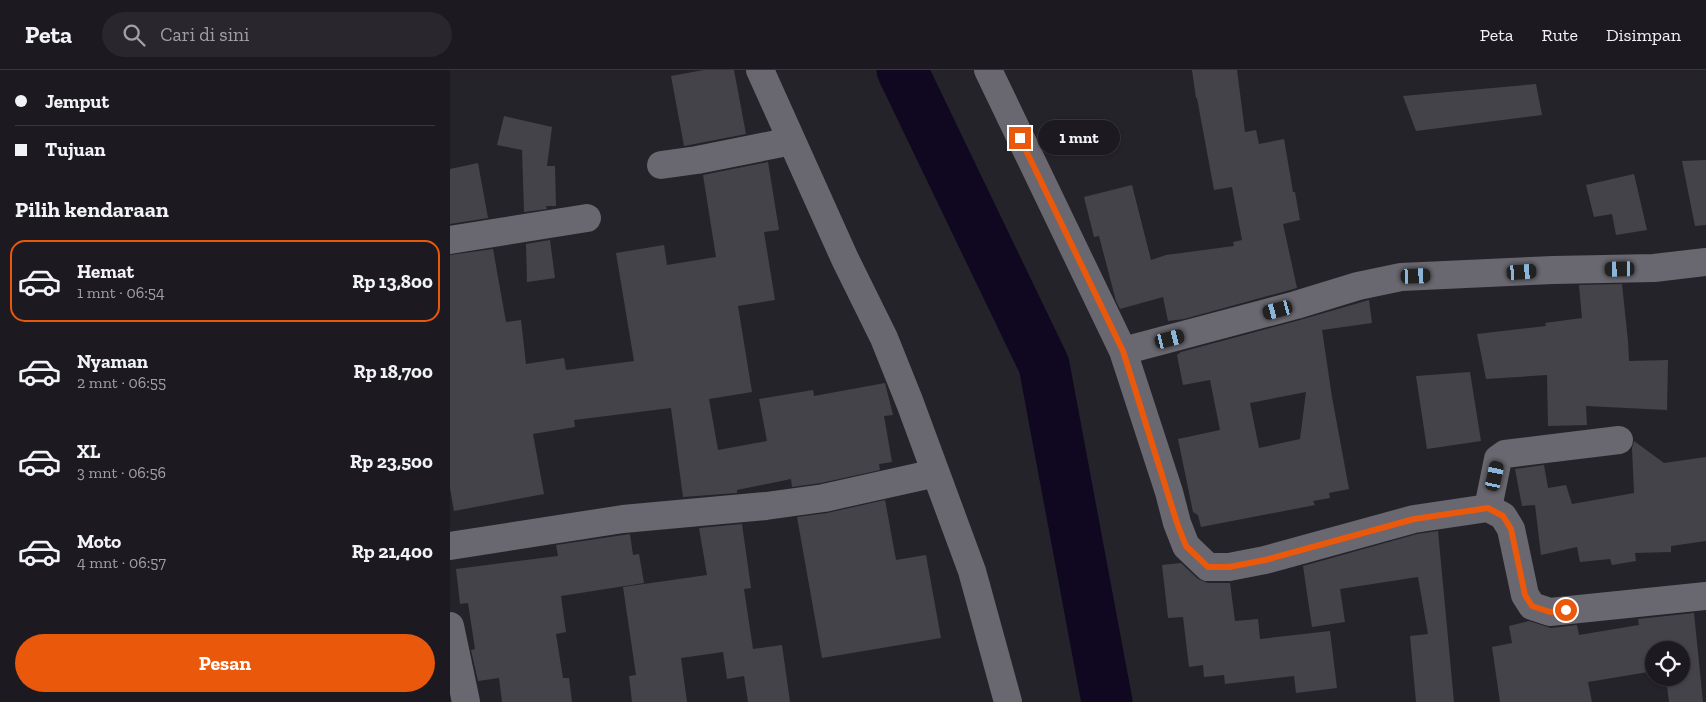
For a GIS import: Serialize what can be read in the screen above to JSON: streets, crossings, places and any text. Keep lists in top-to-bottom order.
{
  "page": {
    "header": "Peta",
    "search": "Cari di sini",
    "nav": ["Peta", "Rute", "Disimpan"],
    "banner": ["Jemput", "Tujuan"],
    "bubble": "1 mnt",
    "heading": "Pilih kendaraan",
    "list": [
      {
        "name": "Hemat",
        "note": "1 mnt · 06:54",
        "value": "Rp 13,800"
      },
      {
        "name": "Nyaman",
        "note": "2 mnt · 06:55",
        "value": "Rp 18,700"
      },
      {
        "name": "XL",
        "note": "3 mnt · 06:56",
        "value": "Rp 23,500"
      },
      {
        "name": "Moto",
        "note": "4 mnt · 06:57",
        "value": "Rp 21,400"
      }
    ],
    "buttons": "Pesan"
  }
}
